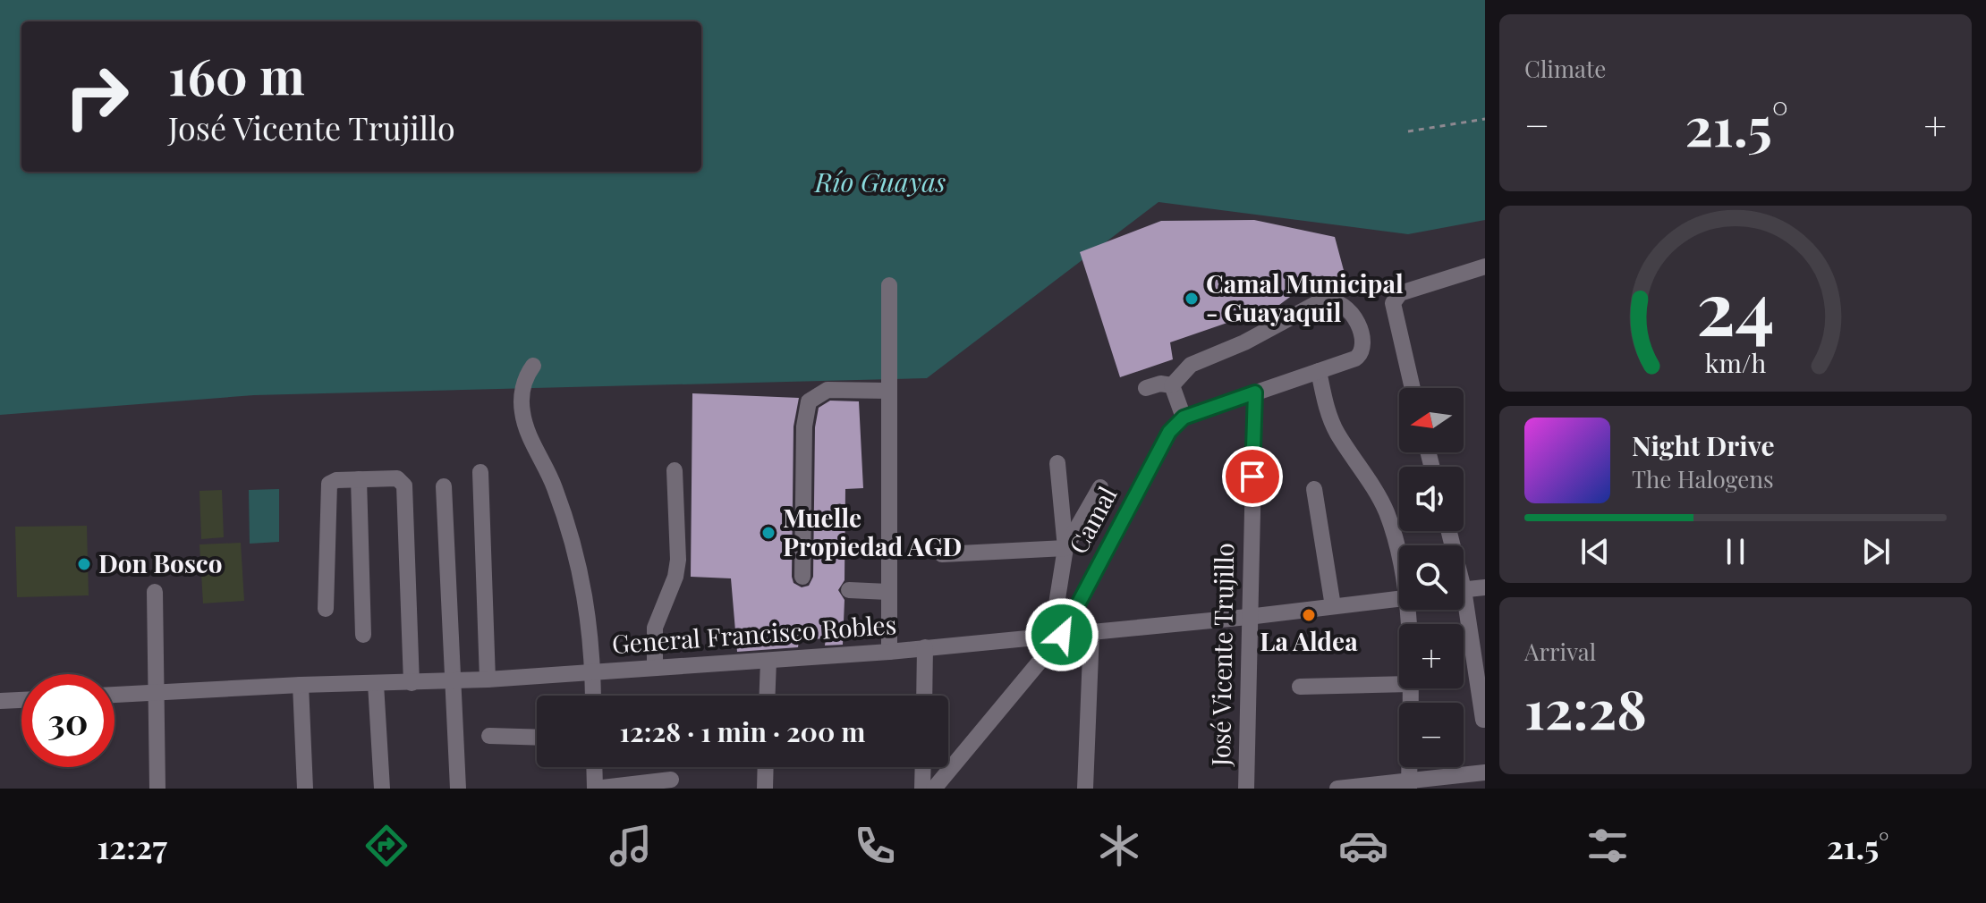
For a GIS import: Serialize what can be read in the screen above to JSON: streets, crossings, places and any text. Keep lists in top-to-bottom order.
{
  "streets": {
    "street": ["Camal", "General Francisco Robles", "José Vicente Trujillo"]
  },
  "crossings": [
    ["Camal", "General Francisco Robles"],
    ["General Francisco Robles", "José Vicente Trujillo"]
  ],
  "water": ["Río Guayas"],
  "places": [
    "Camal Municipal - Guayaquil",
    "Muelle Propiedad AGD",
    "Don Bosco",
    "La Aldea"
  ],
  "north": "left",
  "page": {
    "tile": [
      "Climate",
      ["Arrival", "12:28"]
    ],
    "turn": ["160 m", "José Vicente Trujillo"],
    "heat": ["−", "21.5°", "+"],
    "map_buttons": ["+", "−"],
    "song": ["Night Drive", "The Halogens"],
    "limit": "30",
    "trip": "12:28 · 1 min · 200 m",
    "tabs": ["12:27", "21.5°"],
    "gauge": ["24", "km/h"]
  }
}
